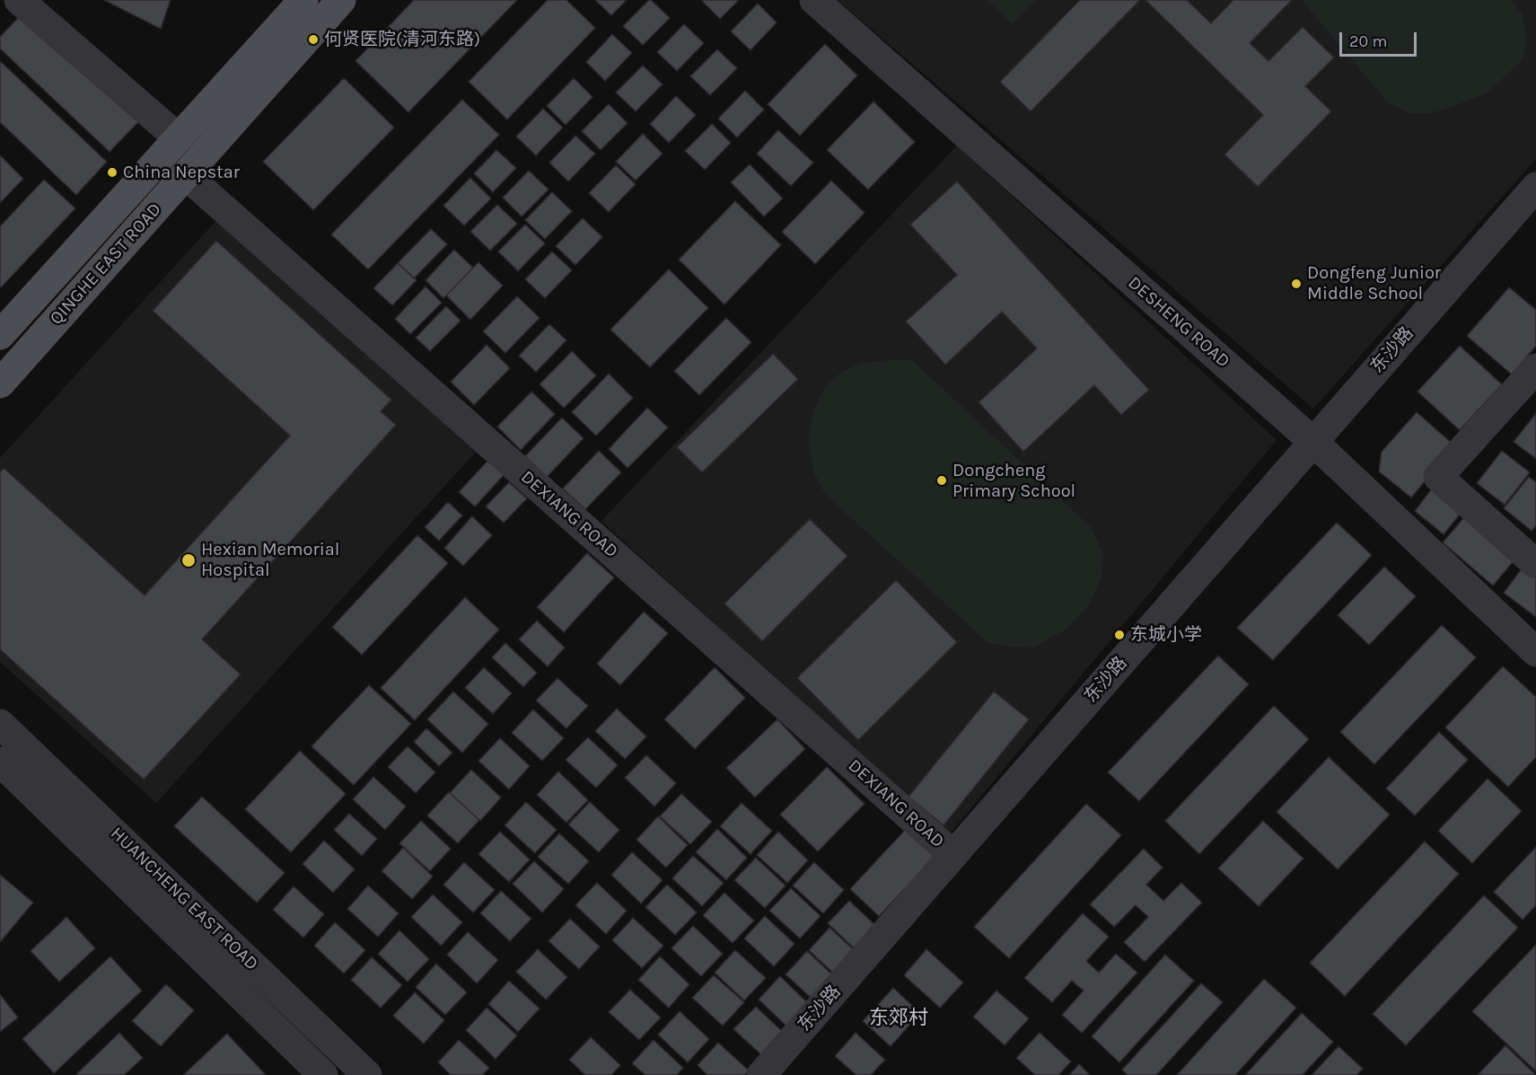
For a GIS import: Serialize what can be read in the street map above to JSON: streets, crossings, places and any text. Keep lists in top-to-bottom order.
{
  "streets": {
    "main road": ["QINGHE EAST ROAD"],
    "street": [
      "DESHENG ROAD",
      "东沙路",
      "DEXIANG ROAD",
      "HUANCHENG EAST ROAD"
    ]
  },
  "crossings": [
    ["QINGHE EAST ROAD", "DEXIANG ROAD"],
    ["DESHENG ROAD", "东沙路"],
    ["东沙路", "DEXIANG ROAD"]
  ],
  "districts": ["东郊村"],
  "places": [
    "何贤医院(清河东路)",
    "China Nepstar",
    "Dongfeng Junior Middle School",
    "Dongcheng Primary School",
    "Hexian Memorial Hospital",
    "东城小学"
  ],
  "scale_bar": "20 m"
}
